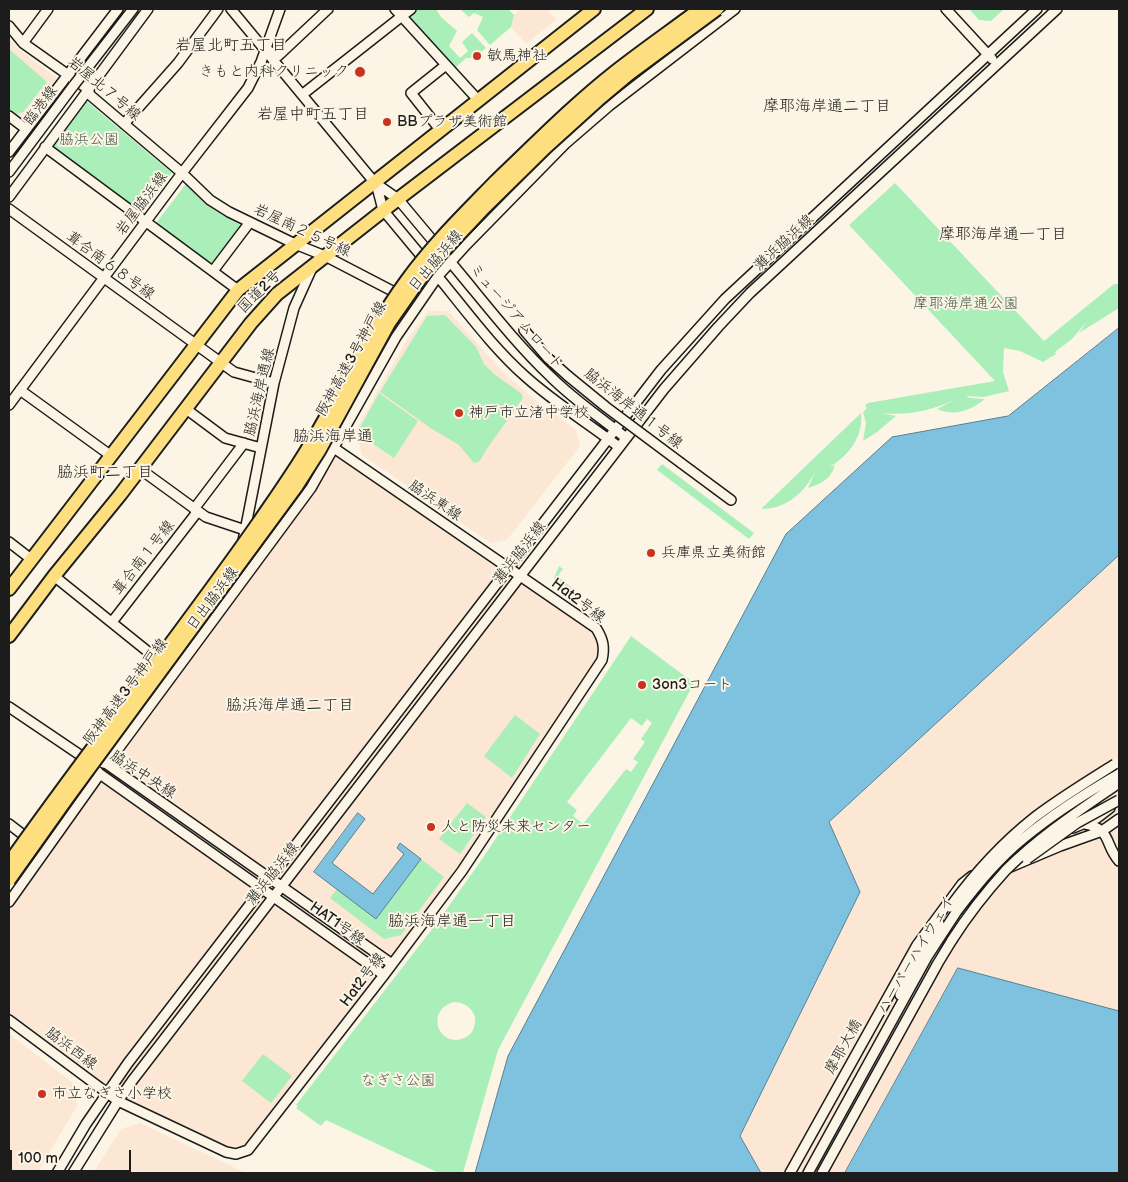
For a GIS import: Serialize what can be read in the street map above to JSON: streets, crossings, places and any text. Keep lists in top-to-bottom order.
{
  "streets": {
    "highway": ["国道2号", "阪神高速3号神戸線"],
    "street": [
      "岩屋北７号線",
      "臨港線",
      "岩屋脇浜線",
      "岩屋南２５号線",
      "灘浜脇浜線",
      "日出脇浜線",
      "葺合南６８号線",
      "ミュージアムロード",
      "脇浜海岸通線",
      "脇浜海岸通１号線",
      "脇浜東線",
      "葺合南１号線",
      "Hat2号線",
      "脇浜中央線",
      "HAT1号線",
      "ハーバーハイウェイ",
      "摩耶大橋",
      "脇浜西線"
    ]
  },
  "crossings": [
    ["岩屋北７号線", "岩屋脇浜線"],
    ["岩屋北７号線", "岩屋南２５号線"],
    ["岩屋脇浜線", "岩屋南２５号線"],
    ["岩屋脇浜線", "葺合南６８号線"],
    ["岩屋脇浜線", "ミュージアムロード"],
    ["岩屋南２５号線", "日出脇浜線"],
    ["岩屋南２５号線", "国道2号"],
    ["岩屋南２５号線", "脇浜海岸通線"],
    ["灘浜脇浜線", "ミュージアムロード"],
    ["灘浜脇浜線", "脇浜東線"],
    ["灘浜脇浜線", "Hat2号線"],
    ["灘浜脇浜線", "脇浜中央線"],
    ["灘浜脇浜線", "HAT1号線"],
    ["灘浜脇浜線", "脇浜西線"],
    ["日出脇浜線", "ミュージアムロード"],
    ["日出脇浜線", "脇浜東線"],
    ["日出脇浜線", "脇浜中央線"],
    ["葺合南６８号線", "国道2号"],
    ["葺合南６８号線", "脇浜海岸通線"],
    ["国道2号", "ミュージアムロード"],
    ["国道2号", "脇浜海岸通線"],
    ["脇浜海岸通線", "脇浜中央線"],
    ["脇浜東線", "Hat2号線"],
    ["Hat2号線", "HAT1号線"],
    ["Hat2号線", "脇浜西線"],
    ["脇浜中央線", "HAT1号線"]
  ],
  "districts": [
    "岩屋北町五丁目",
    "摩耶海岸通二丁目",
    "岩屋中町五丁目",
    "摩耶海岸通一丁目",
    "脇浜海岸通",
    "脇浜町二丁目",
    "脇浜海岸通二丁目",
    "脇浜海岸通一丁目"
  ],
  "parks": ["脇浜公園", "摩耶海岸通公園", "なぎさ公園"],
  "places": [
    "敏馬神社",
    "きもと内科クリニック",
    "BBプラザ美術館",
    "神戸市立渚中学校",
    "兵庫県立美術館",
    "3on3コート",
    "人と防災未来センター",
    "市立なぎさ小学校"
  ],
  "scale_bar": "100 m"
}
